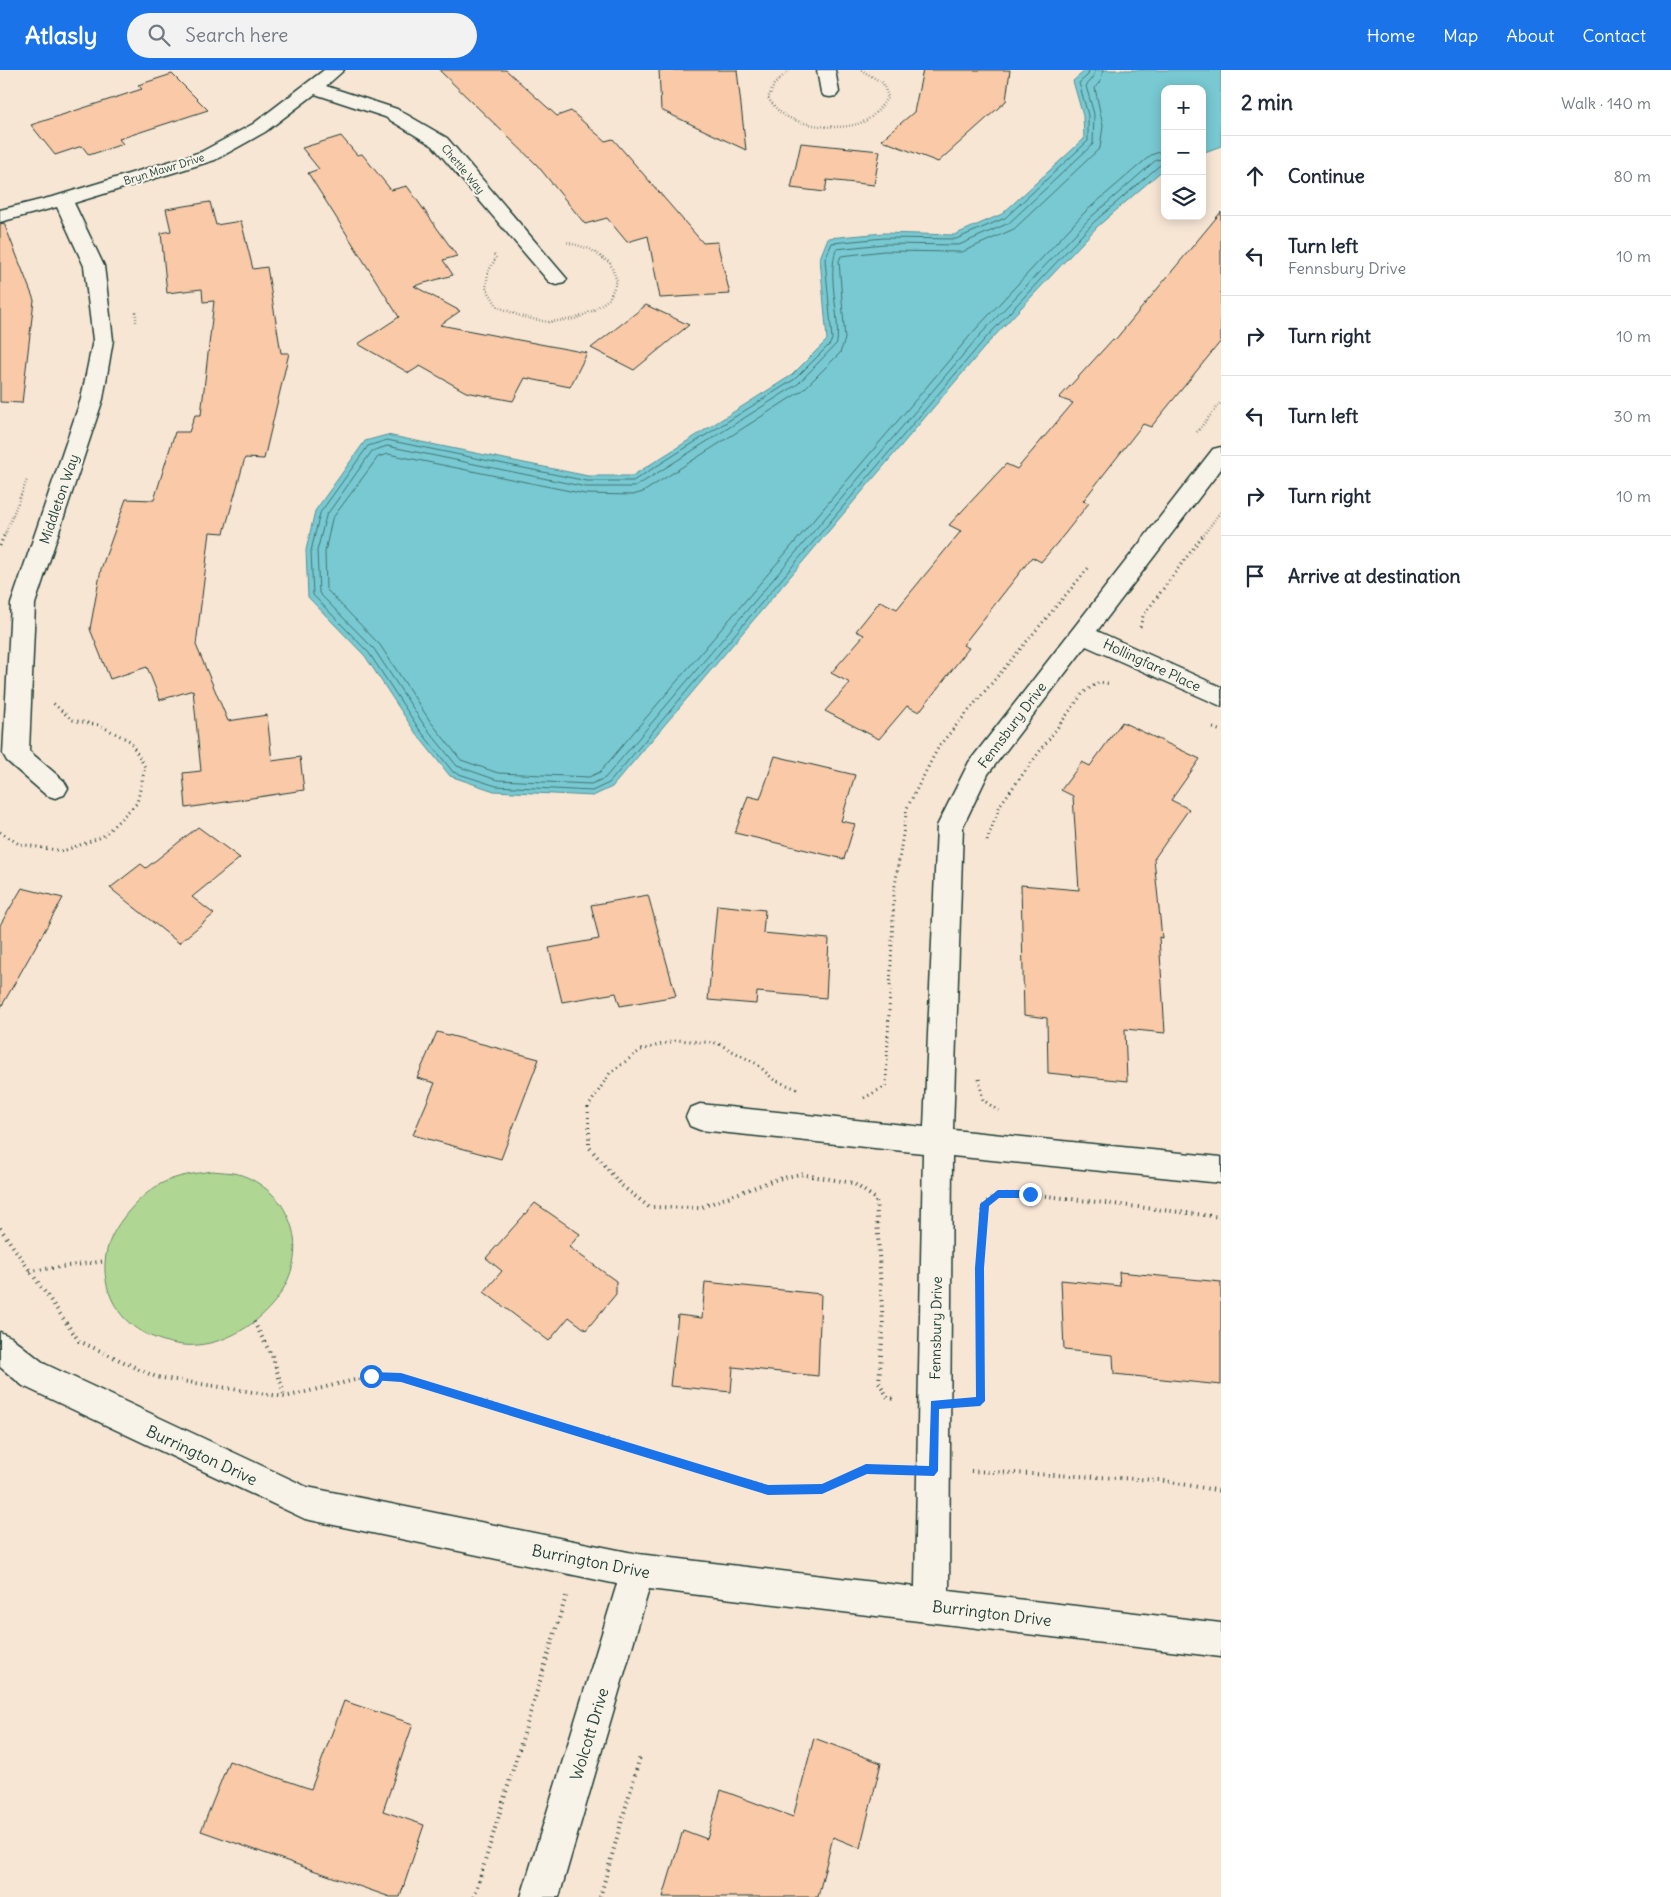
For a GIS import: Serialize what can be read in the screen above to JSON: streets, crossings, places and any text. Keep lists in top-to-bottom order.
{
  "streets": {
    "street": [
      "Bryn Mawr Drive",
      "Chettle Way",
      "Middleton Way",
      "Hollingfare Place",
      "Fennsbury Drive",
      "Burrington Drive",
      "Wolcott Drive"
    ]
  },
  "crossings": [
    ["Bryn Mawr Drive", "Chettle Way"],
    ["Bryn Mawr Drive", "Middleton Way"],
    ["Hollingfare Place", "Fennsbury Drive"],
    ["Fennsbury Drive", "Burrington Drive"],
    ["Burrington Drive", "Wolcott Drive"]
  ],
  "page": {
    "header": "Atlasly",
    "search": "Search here",
    "nav": [
      "Home",
      "Map",
      "About",
      "Contact"
    ],
    "heading": ["2 min", "Walk · 140 m"],
    "map_buttons": ["+", "−"],
    "list": [
      ["Continue", "80 m"],
      ["Turn left", "Fennsbury Drive", "10 m"],
      ["Turn right", "10 m"],
      ["Turn left", "30 m"],
      ["Turn right", "10 m"],
      "Arrive at destination"
    ]
  }
}
